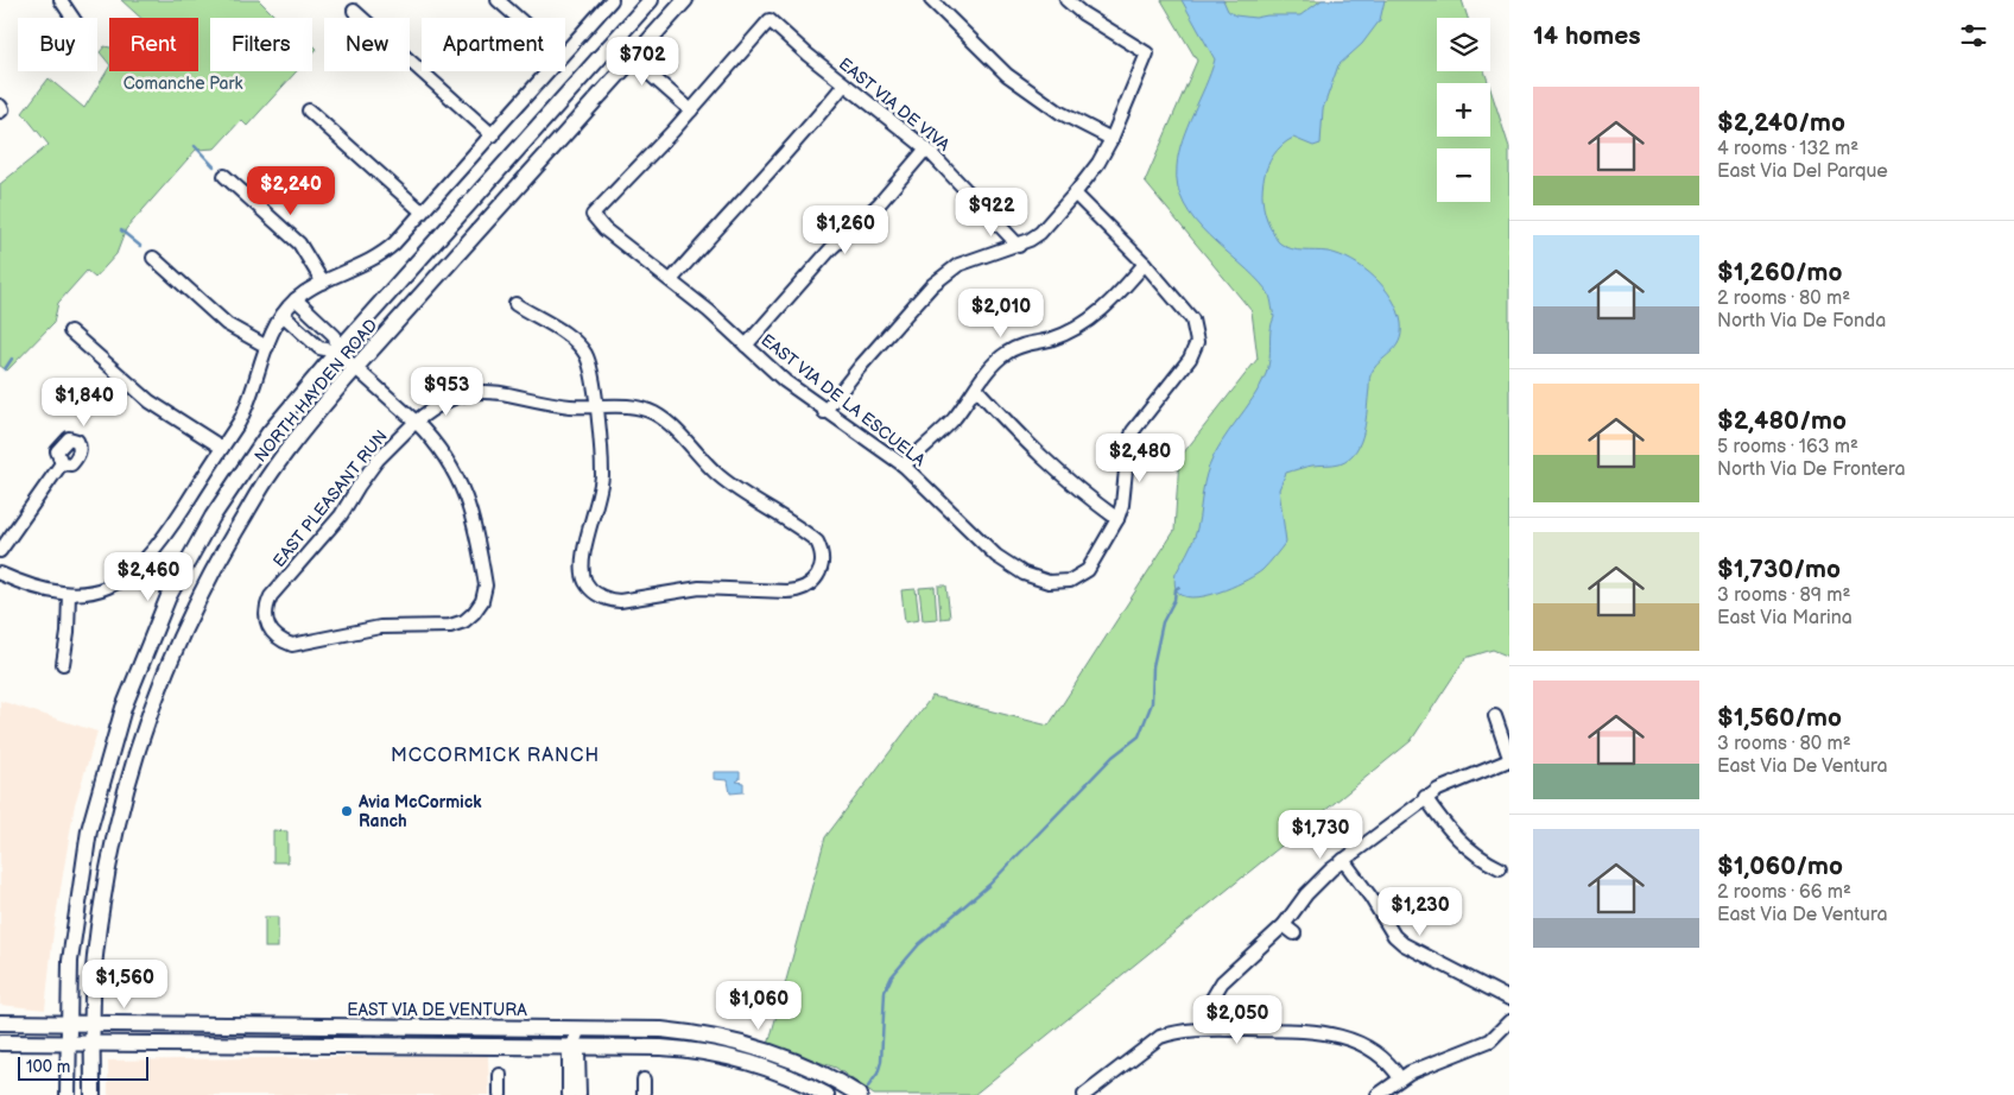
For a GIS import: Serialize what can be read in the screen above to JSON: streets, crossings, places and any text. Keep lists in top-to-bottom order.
{
  "streets": {
    "main road": ["NORTH HAYDEN ROAD", "EAST VIA DE VENTURA"],
    "street": ["EAST VIA DE VIVA", "EAST VIA DE LA ESCUELA", "EAST PLEASANT RUN"]
  },
  "crossings": [
    ["EAST VIA DE VIVA", "EAST VIA DE LA ESCUELA"],
    ["NORTH HAYDEN ROAD", "EAST PLEASANT RUN"],
    ["NORTH HAYDEN ROAD", "EAST VIA DE VENTURA"]
  ],
  "districts": ["MCCORMICK RANCH"],
  "parks": ["Comanche Park"],
  "places": ["Avia McCormick Ranch"],
  "scale_bar": "100 m",
  "page": {
    "heading": "14 homes",
    "map_buttons": ["+", "−"],
    "chip": [
      "Buy",
      "Rent",
      "Filters",
      "New",
      "Apartment"
    ],
    "price": [
      "$702",
      "$2,240",
      "$922",
      "$1,260",
      "$2,010",
      "$953",
      "$1,840",
      "$2,480",
      "$2,460",
      "$1,730",
      "$1,230",
      "$1,560",
      "$1,060",
      "$2,050"
    ],
    "list": [
      {
        "name": "$2,240/mo",
        "note": "4 rooms · 132 m² · East Via Del Parque"
      },
      {
        "name": "$1,260/mo",
        "note": "2 rooms · 80 m² · North Via De Fonda"
      },
      {
        "name": "$2,480/mo",
        "note": "5 rooms · 163 m² · North Via De Frontera"
      },
      {
        "name": "$1,730/mo",
        "note": "3 rooms · 89 m² · East Via Marina"
      },
      {
        "name": "$1,560/mo",
        "note": "3 rooms · 80 m² · East Via De Ventura"
      },
      {
        "name": "$1,060/mo",
        "note": "2 rooms · 66 m² · East Via De Ventura"
      }
    ],
    "scale": "100 m"
  }
}
